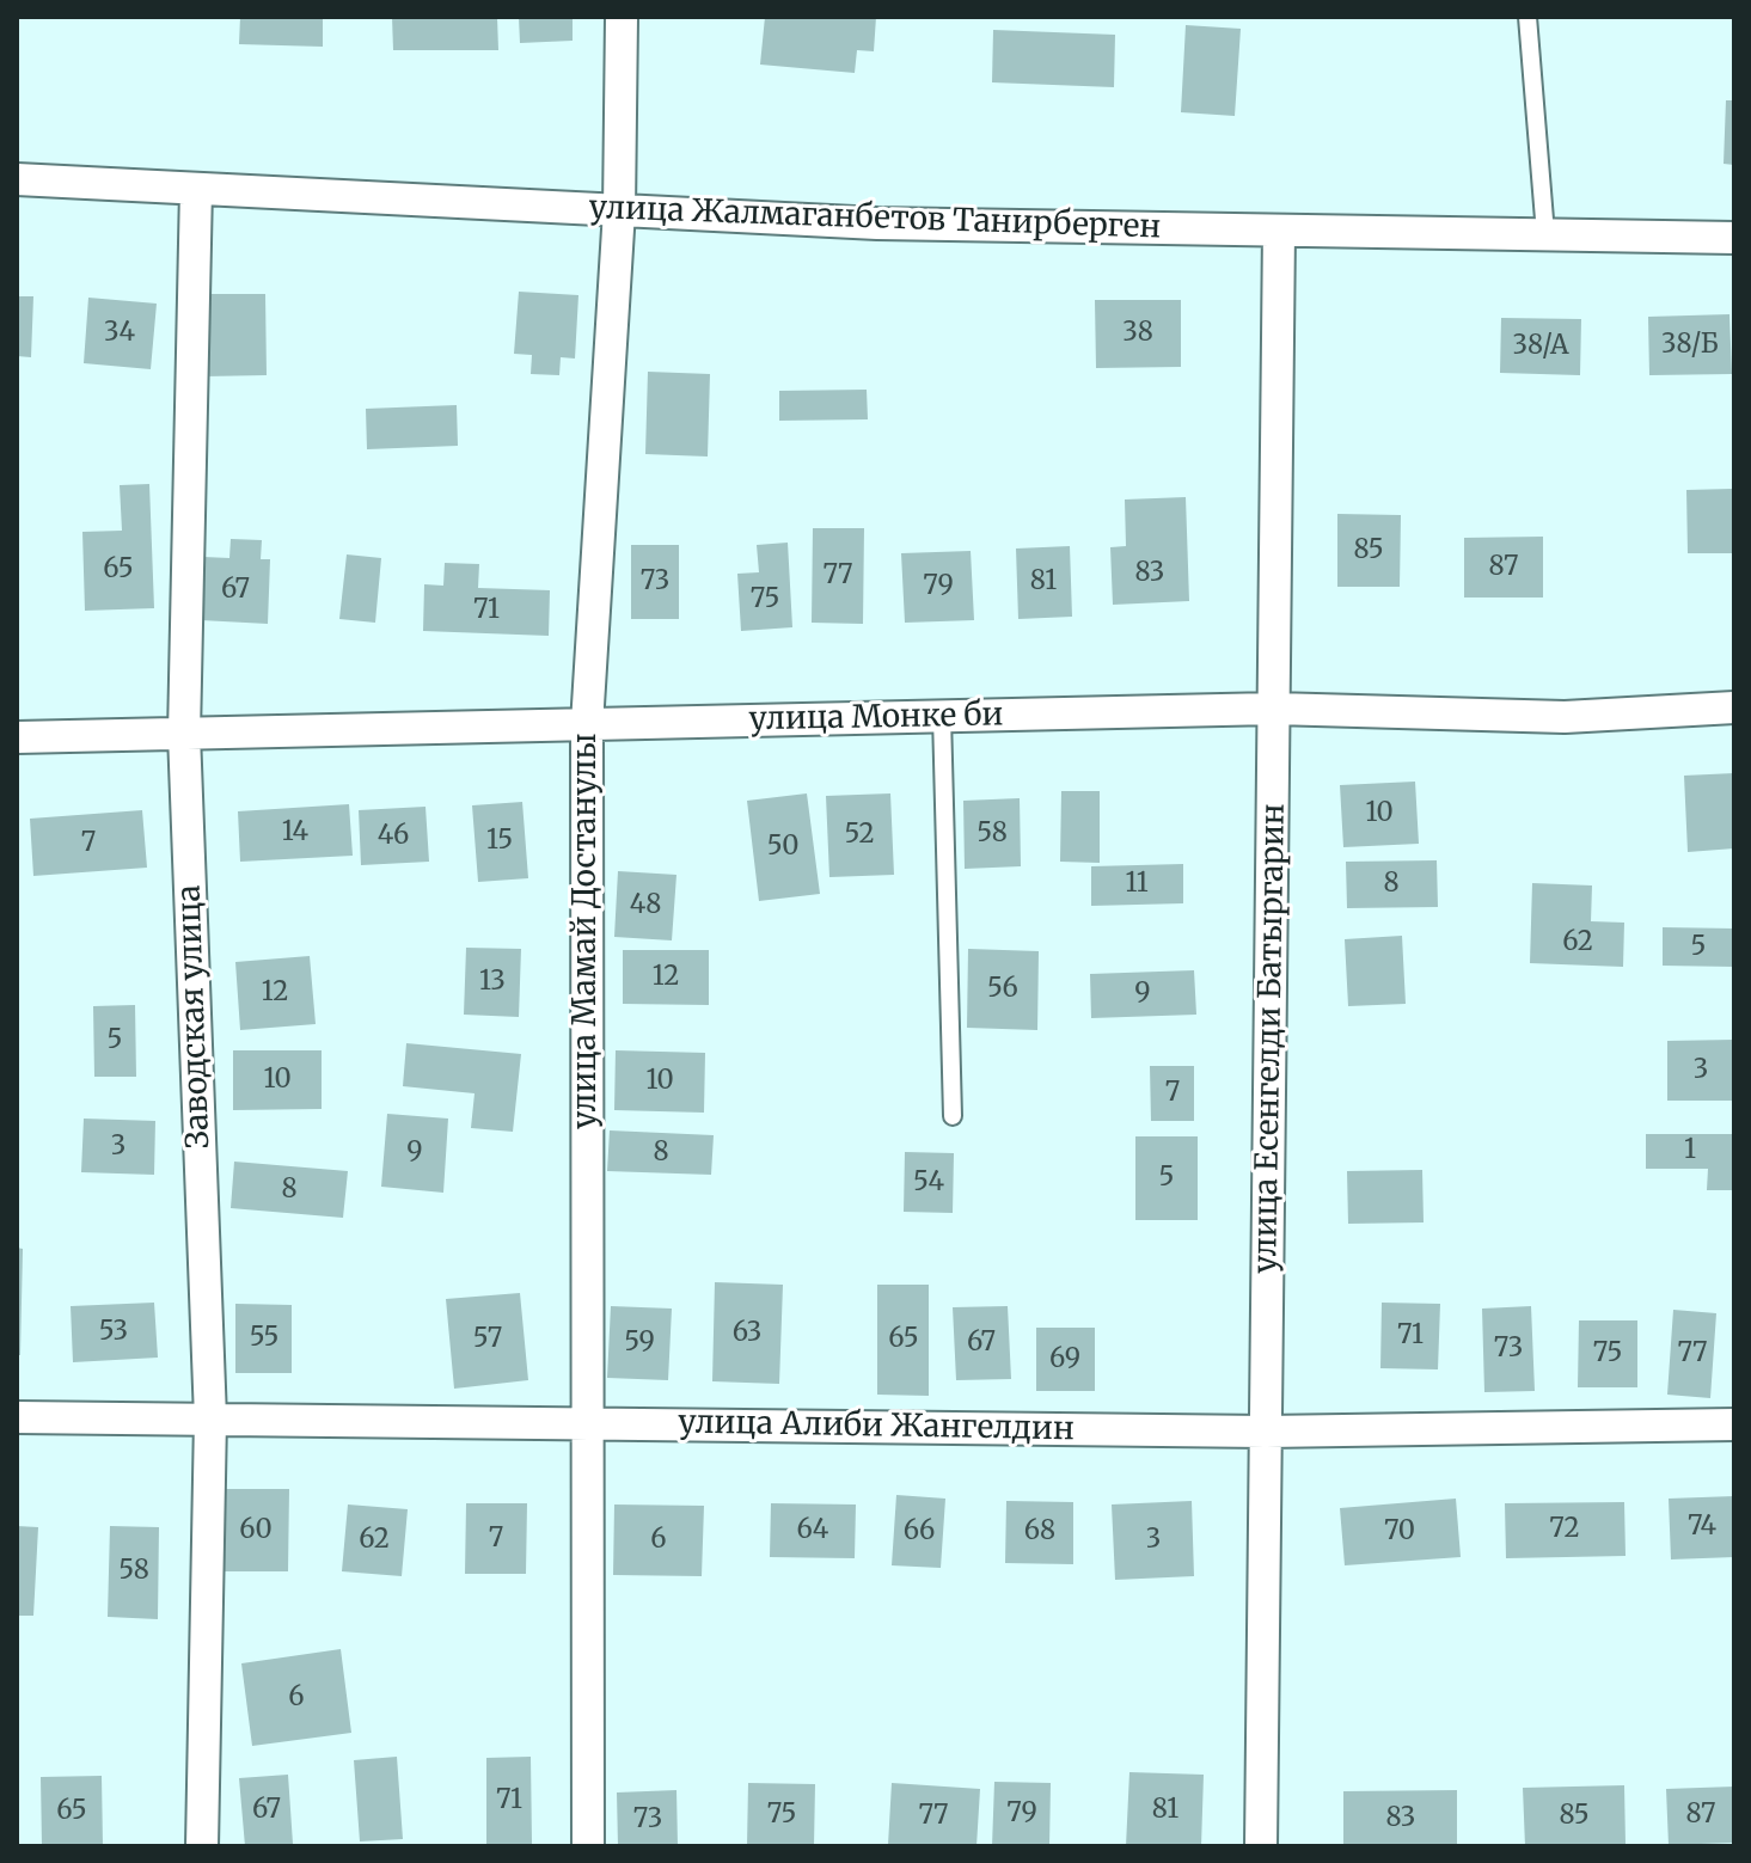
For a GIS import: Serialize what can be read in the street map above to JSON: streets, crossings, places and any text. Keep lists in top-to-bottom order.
{
  "streets": {
    "street": [
      "улица Жалмаганбетов Танирберген",
      "улица Монке би",
      "улица Мамай Достанулы",
      "Заводская улица",
      "улица Есенгелди Батыргарин",
      "улица Алиби Жангелдин"
    ]
  },
  "crossings": [
    ["улица Жалмаганбетов Танирберген", "улица Мамай Достанулы"],
    ["улица Жалмаганбетов Танирберген", "Заводская улица"],
    ["улица Жалмаганбетов Танирберген", "улица Есенгелди Батыргарин"],
    ["улица Монке би", "улица Мамай Достанулы"],
    ["улица Монке би", "Заводская улица"],
    ["улица Монке би", "улица Есенгелди Батыргарин"],
    ["улица Мамай Достанулы", "улица Алиби Жангелдин"],
    ["Заводская улица", "улица Алиби Жангелдин"],
    ["улица Есенгелди Батыргарин", "улица Алиби Жангелдин"]
  ],
  "house_numbers": [
    "34",
    "38",
    "38/Б",
    "38/А",
    "85",
    "87",
    "65",
    "83",
    "77",
    "73",
    "81",
    "79",
    "67",
    "75",
    "71",
    "10",
    "14",
    "58",
    "52",
    "46",
    "15",
    "7",
    "50",
    "11",
    "8",
    "48",
    "62",
    "5",
    "12",
    "13",
    "56",
    "12",
    "9",
    "5",
    "3",
    "10",
    "10",
    "7",
    "3",
    "1",
    "9",
    "8",
    "5",
    "54",
    "8",
    "53",
    "63",
    "71",
    "55",
    "57",
    "65",
    "59",
    "67",
    "73",
    "75",
    "77",
    "69",
    "74",
    "72",
    "60",
    "64",
    "66",
    "68",
    "70",
    "7",
    "62",
    "6",
    "3",
    "58",
    "6",
    "71",
    "67",
    "81",
    "65",
    "79",
    "75",
    "87",
    "77",
    "85",
    "83",
    "73"
  ]
}
